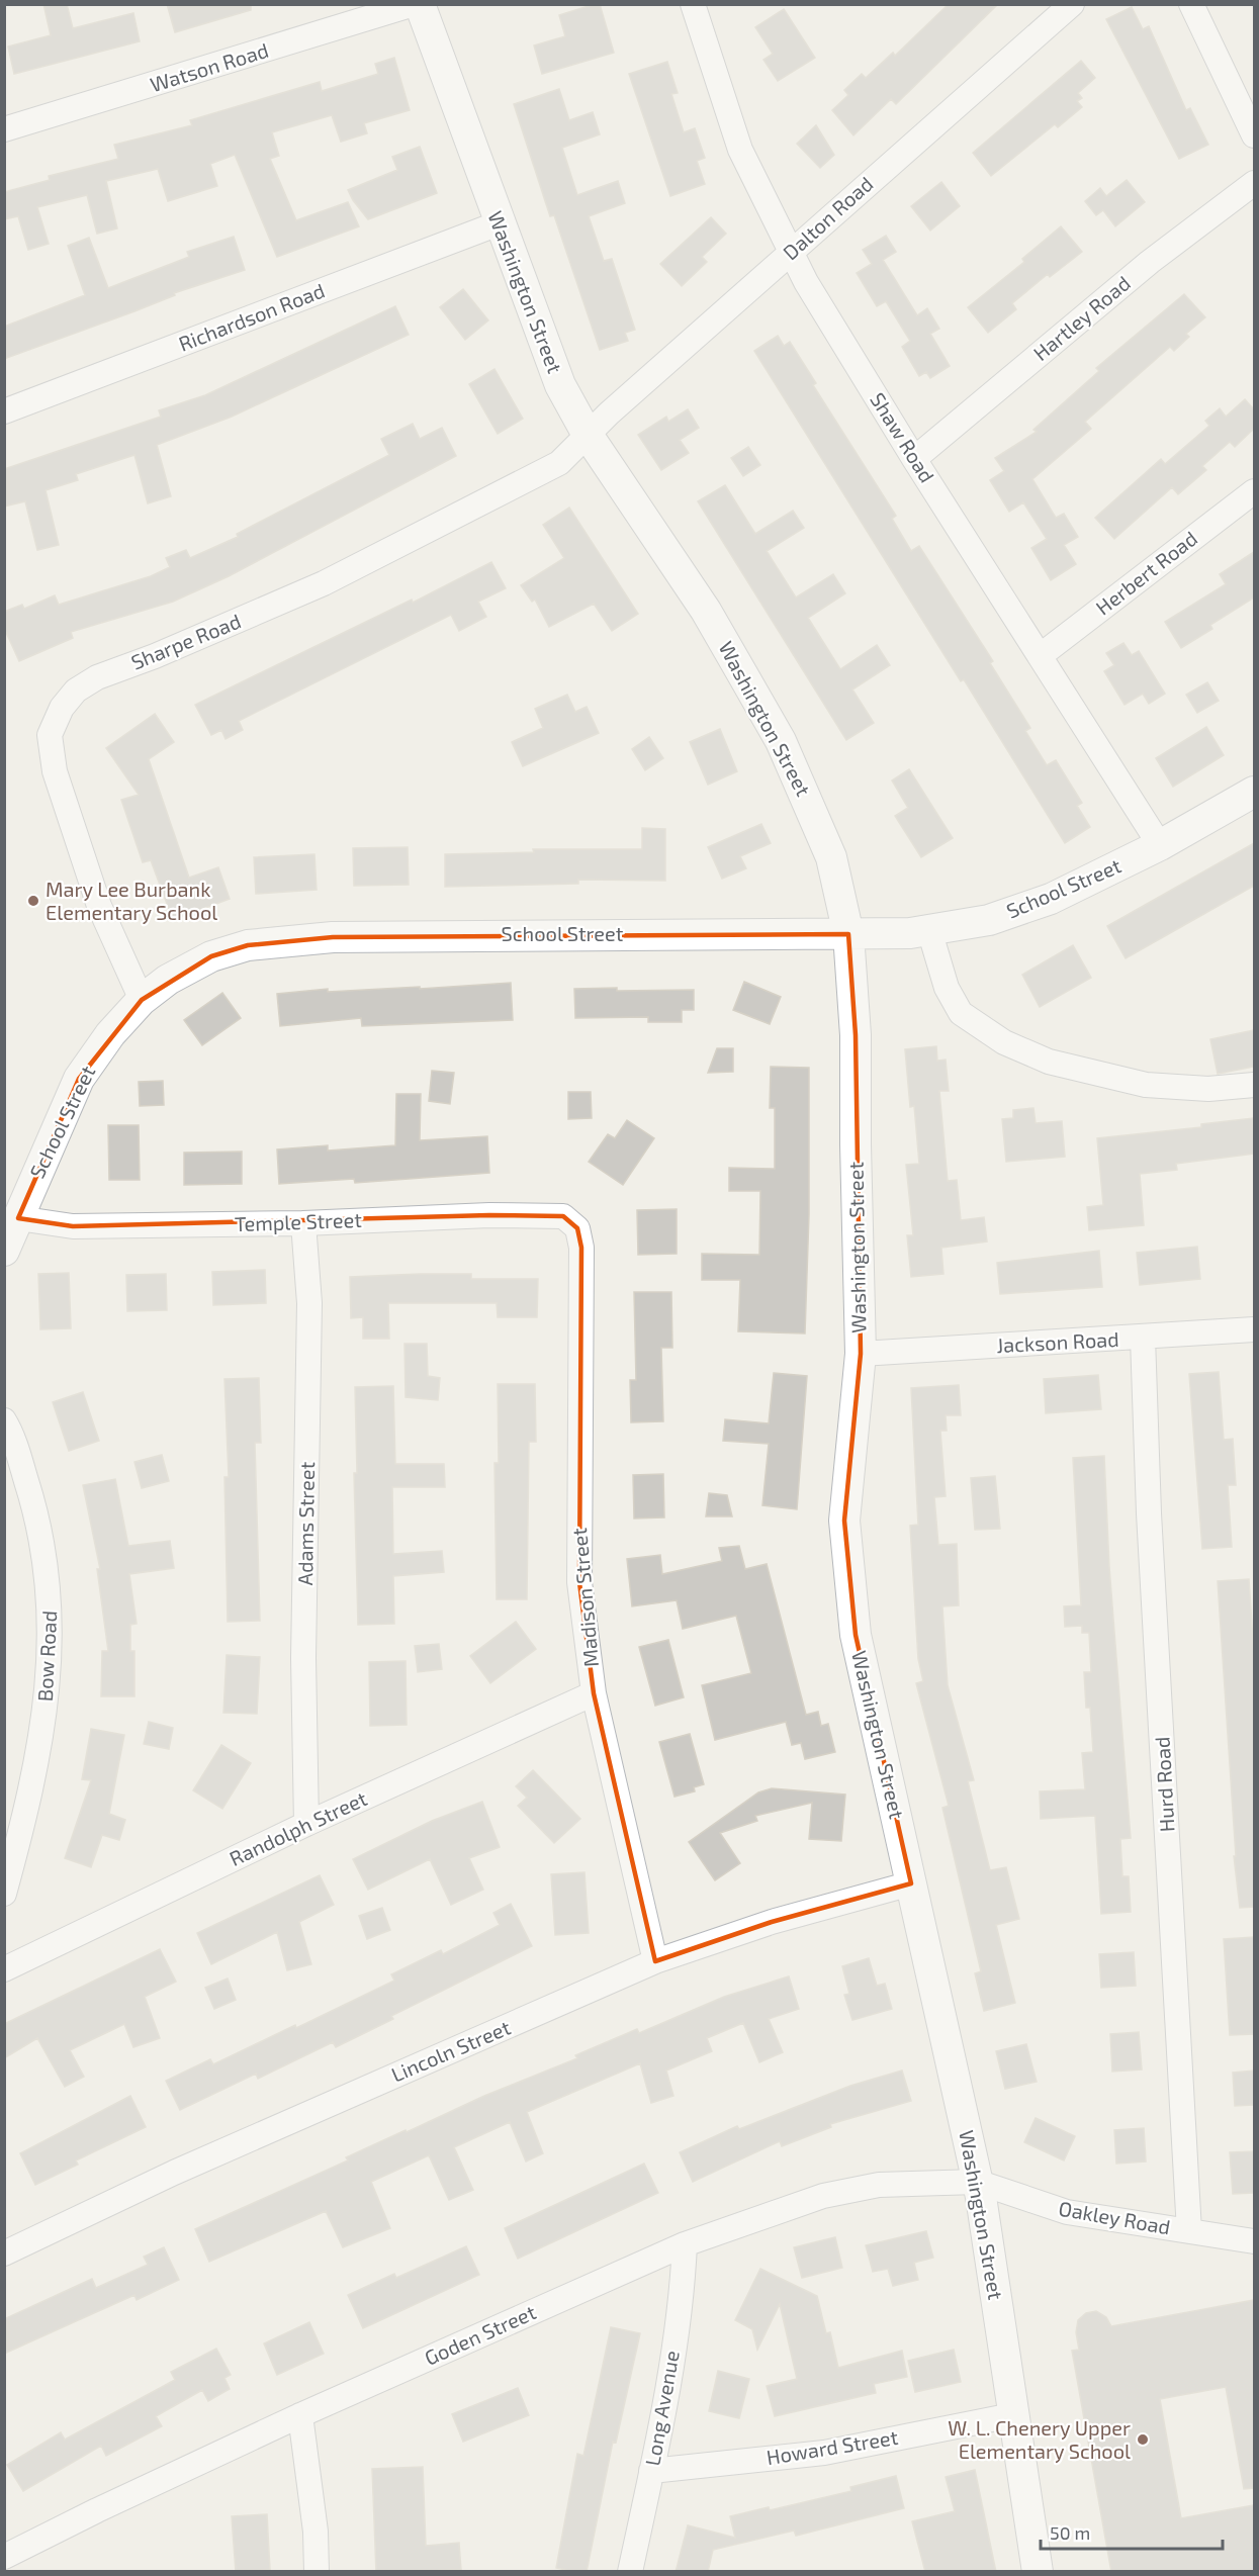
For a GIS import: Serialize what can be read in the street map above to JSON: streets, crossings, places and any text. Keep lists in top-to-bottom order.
{
  "streets": {
    "street": [
      "Watson Road",
      "Dalton Road",
      "Washington Street",
      "Richardson Road",
      "Hartley Road",
      "Shaw Road",
      "Herbert Road",
      "Sharpe Road",
      "School Street",
      "Temple Street",
      "Jackson Road",
      "Adams Street",
      "Madison Street",
      "Bow Road",
      "Hurd Road",
      "Randolph Street",
      "Lincoln Street",
      "Oakley Road",
      "Goden Street",
      "Long Avenue",
      "Howard Street"
    ]
  },
  "crossings": [
    ["Dalton Road", "Washington Street"],
    ["Dalton Road", "Shaw Road"],
    ["Dalton Road", "Sharpe Road"],
    ["Washington Street", "Richardson Road"],
    ["Washington Street", "Sharpe Road"],
    ["Washington Street", "School Street"],
    ["Washington Street", "Jackson Road"],
    ["Washington Street", "Lincoln Street"],
    ["Washington Street", "Oakley Road"],
    ["Washington Street", "Goden Street"],
    ["Washington Street", "Howard Street"],
    ["Hartley Road", "Shaw Road"],
    ["Shaw Road", "Herbert Road"],
    ["Shaw Road", "School Street"],
    ["Sharpe Road", "School Street"],
    ["School Street", "Temple Street"],
    ["Temple Street", "Adams Street"],
    ["Temple Street", "Madison Street"],
    ["Jackson Road", "Hurd Road"],
    ["Adams Street", "Randolph Street"],
    ["Madison Street", "Randolph Street"],
    ["Madison Street", "Lincoln Street"],
    ["Hurd Road", "Oakley Road"],
    ["Oakley Road", "Goden Street"],
    ["Goden Street", "Long Avenue"],
    ["Long Avenue", "Howard Street"]
  ],
  "places": ["Mary Lee Burbank Elementary School", "W. L. Chenery Upper Elementary School"],
  "scale_bar": "50 m"
}
